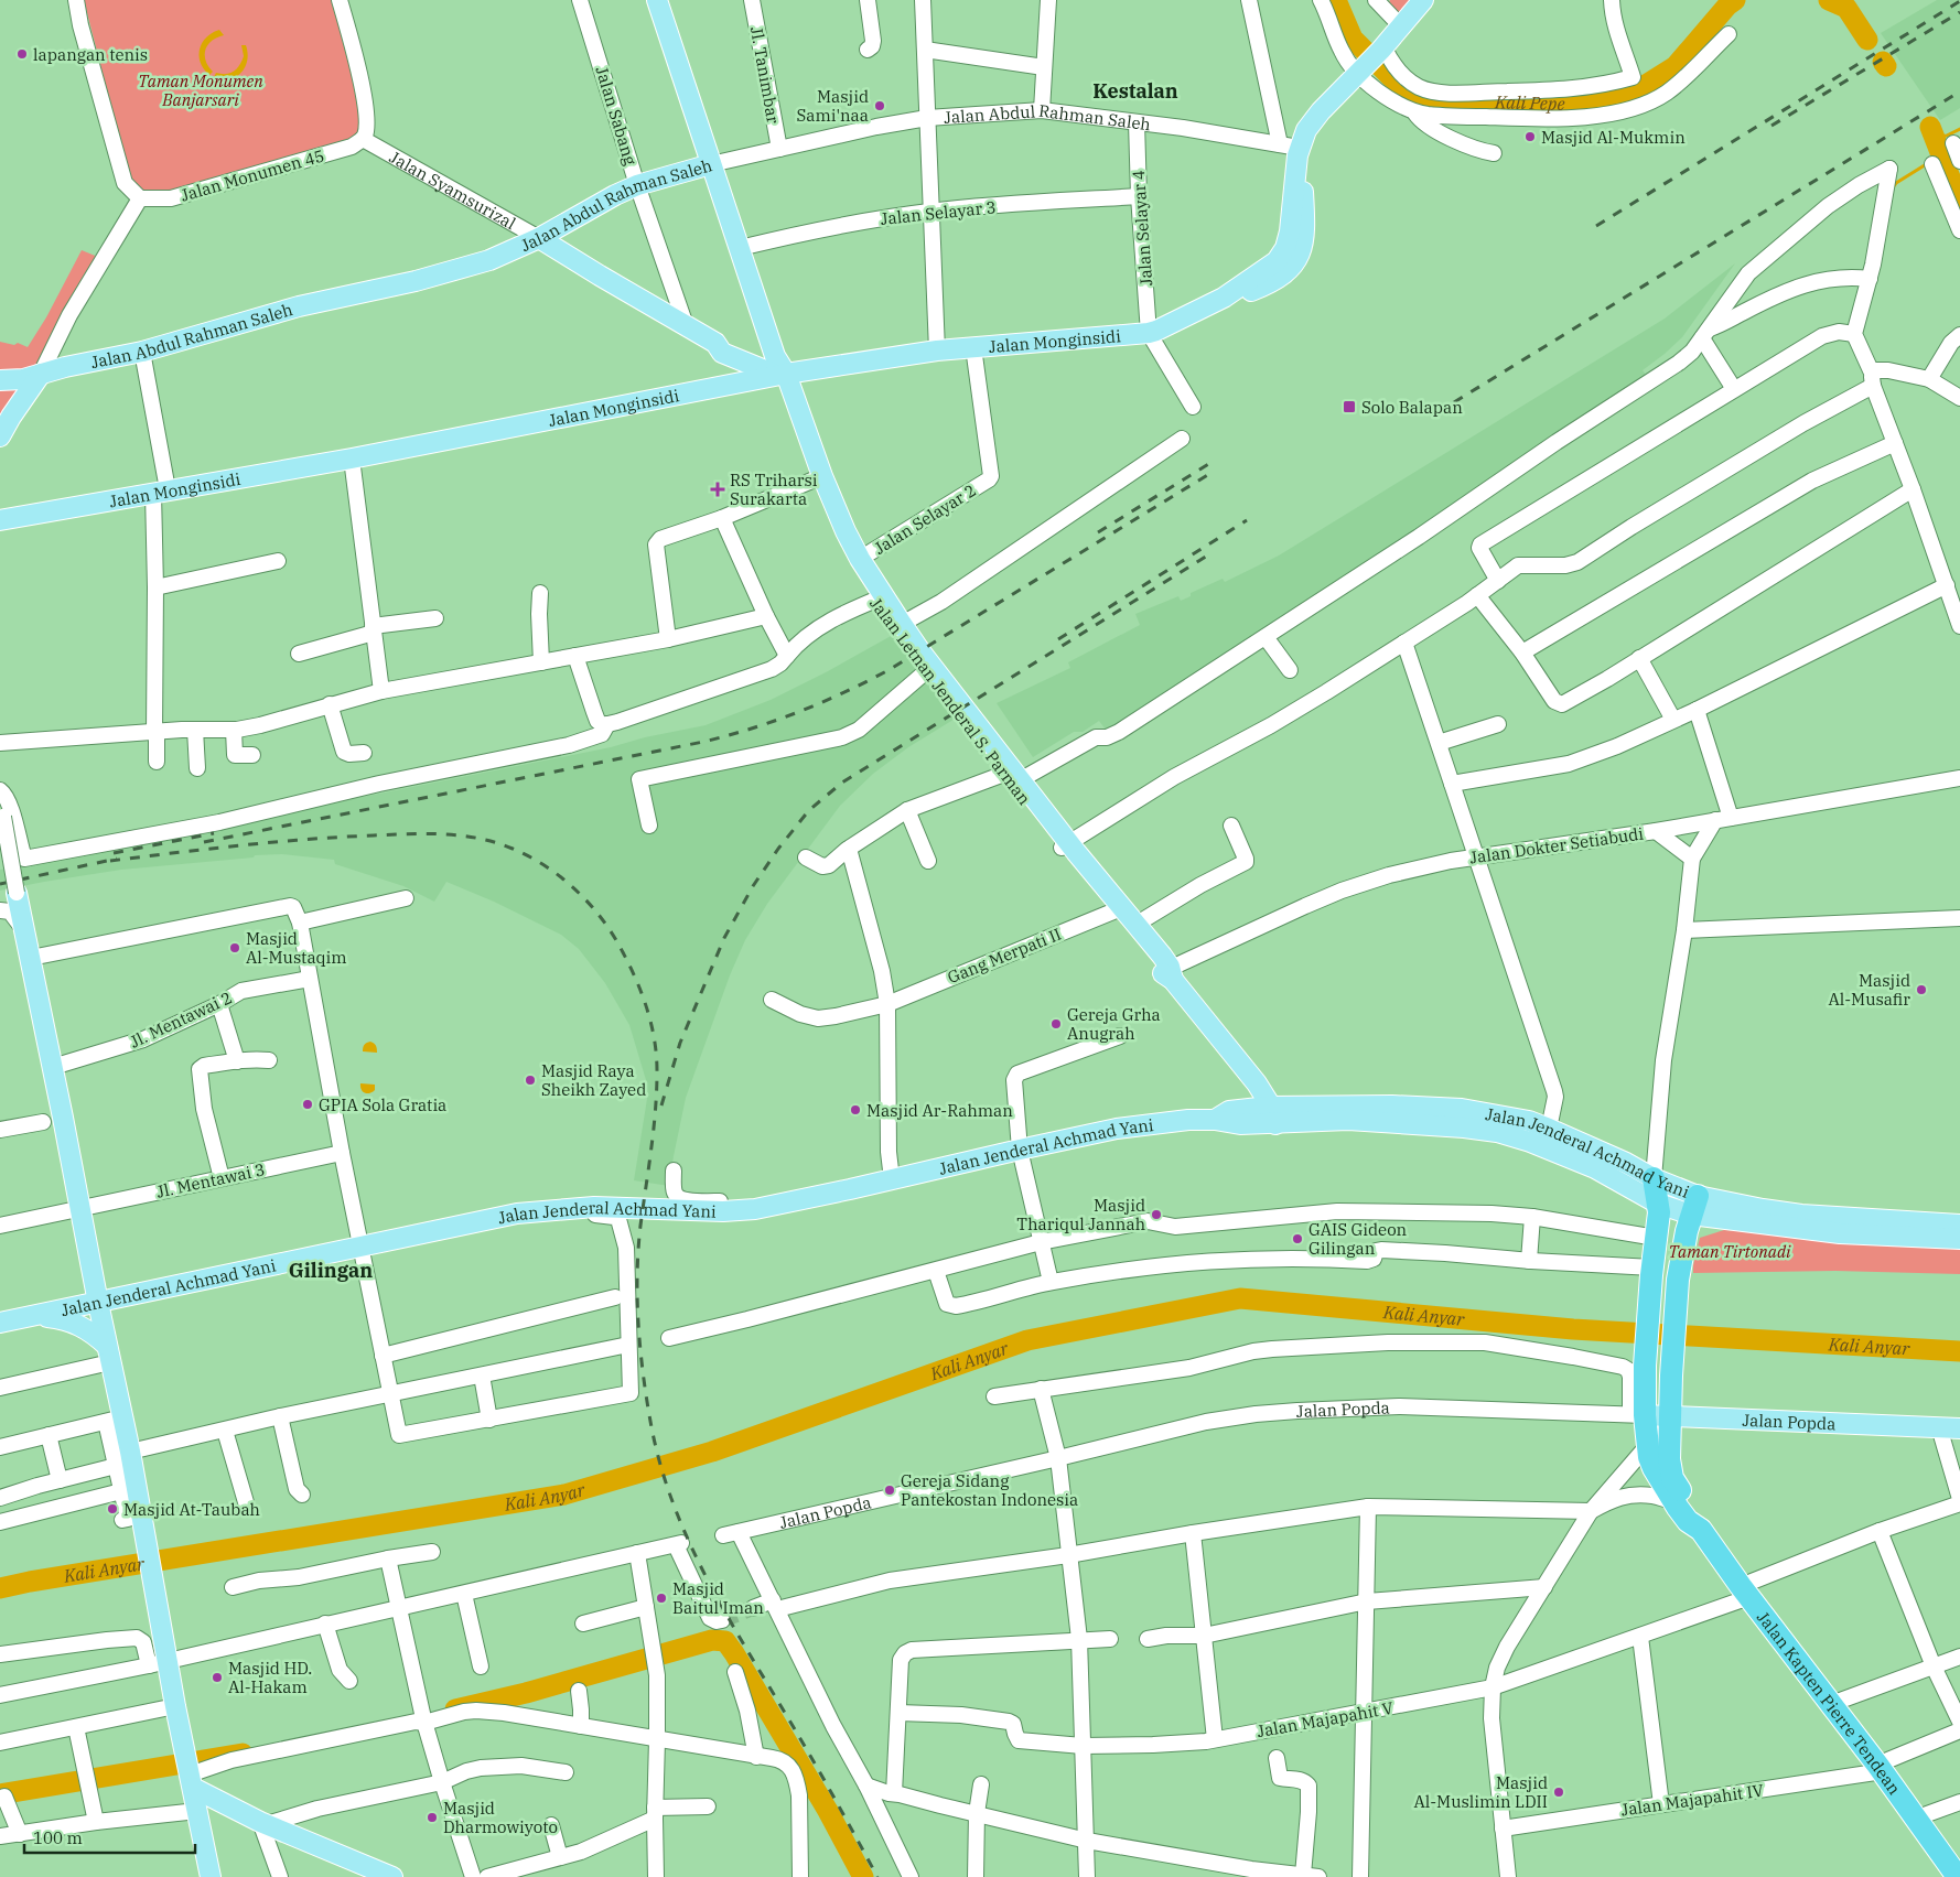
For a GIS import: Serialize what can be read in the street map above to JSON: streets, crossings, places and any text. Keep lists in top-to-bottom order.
{
  "streets": {
    "highway": ["Jalan Kapten Pierre Tendean"],
    "main road": [
      "Jalan Abdul Rahman Saleh",
      "Jalan Syamsurizal",
      "Jalan Monginsidi",
      "Jalan Letnan Jenderal S. Parman",
      "Jalan Jenderal Achmad Yani",
      "Jalan Popda"
    ],
    "street": [
      "Jl. Tanimbar",
      "Jalan Sabang",
      "Jalan Monumen 45",
      "Jalan Selayar 3",
      "Jalan Selayar 4",
      "Jalan Selayar 2",
      "Jalan Dokter Setiabudi",
      "Gang Merpati II",
      "Jl. Mentawai 2",
      "Jl. Mentawai 3",
      "Jalan Majapahit V",
      "Jalan Majapahit IV"
    ]
  },
  "crossings": [
    ["Jl. Tanimbar", "Jalan Abdul Rahman Saleh"],
    ["Jalan Sabang", "Jalan Abdul Rahman Saleh"],
    ["Jalan Sabang", "Jalan Syamsurizal"],
    ["Jalan Abdul Rahman Saleh", "Jalan Syamsurizal"],
    ["Jalan Abdul Rahman Saleh", "Jalan Selayar 4"],
    ["Jalan Abdul Rahman Saleh", "Jalan Monginsidi"],
    ["Jalan Abdul Rahman Saleh", "Jalan Letnan Jenderal S. Parman"],
    ["Jalan Monumen 45", "Jalan Syamsurizal"],
    ["Jalan Syamsurizal", "Jalan Monginsidi"],
    ["Jalan Syamsurizal", "Jalan Letnan Jenderal S. Parman"],
    ["Jalan Selayar 3", "Jalan Selayar 4"],
    ["Jalan Selayar 3", "Jalan Letnan Jenderal S. Parman"],
    ["Jalan Selayar 4", "Jalan Monginsidi"],
    ["Jalan Monginsidi", "Jalan Selayar 2"],
    ["Jalan Monginsidi", "Jalan Letnan Jenderal S. Parman"],
    ["Jalan Selayar 2", "Jalan Letnan Jenderal S. Parman"],
    ["Jalan Letnan Jenderal S. Parman", "Jalan Dokter Setiabudi"],
    ["Jalan Letnan Jenderal S. Parman", "Gang Merpati II"],
    ["Jalan Letnan Jenderal S. Parman", "Jalan Jenderal Achmad Yani"],
    ["Jalan Jenderal Achmad Yani", "Jalan Kapten Pierre Tendean"],
    ["Jalan Popda", "Jalan Kapten Pierre Tendean"],
    ["Jalan Kapten Pierre Tendean", "Jalan Majapahit V"],
    ["Jalan Kapten Pierre Tendean", "Jalan Majapahit IV"]
  ],
  "districts": ["Kestalan", "Gilingan"],
  "water": ["Kali Pepe", "Kali Anyar"],
  "parks": ["Taman Monumen Banjarsari", "Taman Tirtonadi"],
  "places": {
    "other": [
      "lapangan tenis",
      "Masjid Sami'naa",
      "Masjid Al-Mukmin",
      "Masjid Al-Mustaqim",
      "Masjid Al-Musafir",
      "Gereja Grha Anugrah",
      "Masjid Raya Sheikh Zayed",
      "GPIA Sola Gratia",
      "Masjid Ar-Rahman",
      "Masjid Thariqul Jannah",
      "GAIS Gideon Gilingan",
      "Gereja Sidang Pantekostan Indonesia",
      "Masjid At-Taubah",
      "Masjid Baitul Iman",
      "Masjid HD. Al-Hakam",
      "Masjid Al-Muslimin LDII",
      "Masjid Dharmowiyoto"
    ],
    "transit": ["Solo Balapan"],
    "health": ["RS Triharsi Surakarta"]
  },
  "scale_bar": "100 m"
}
